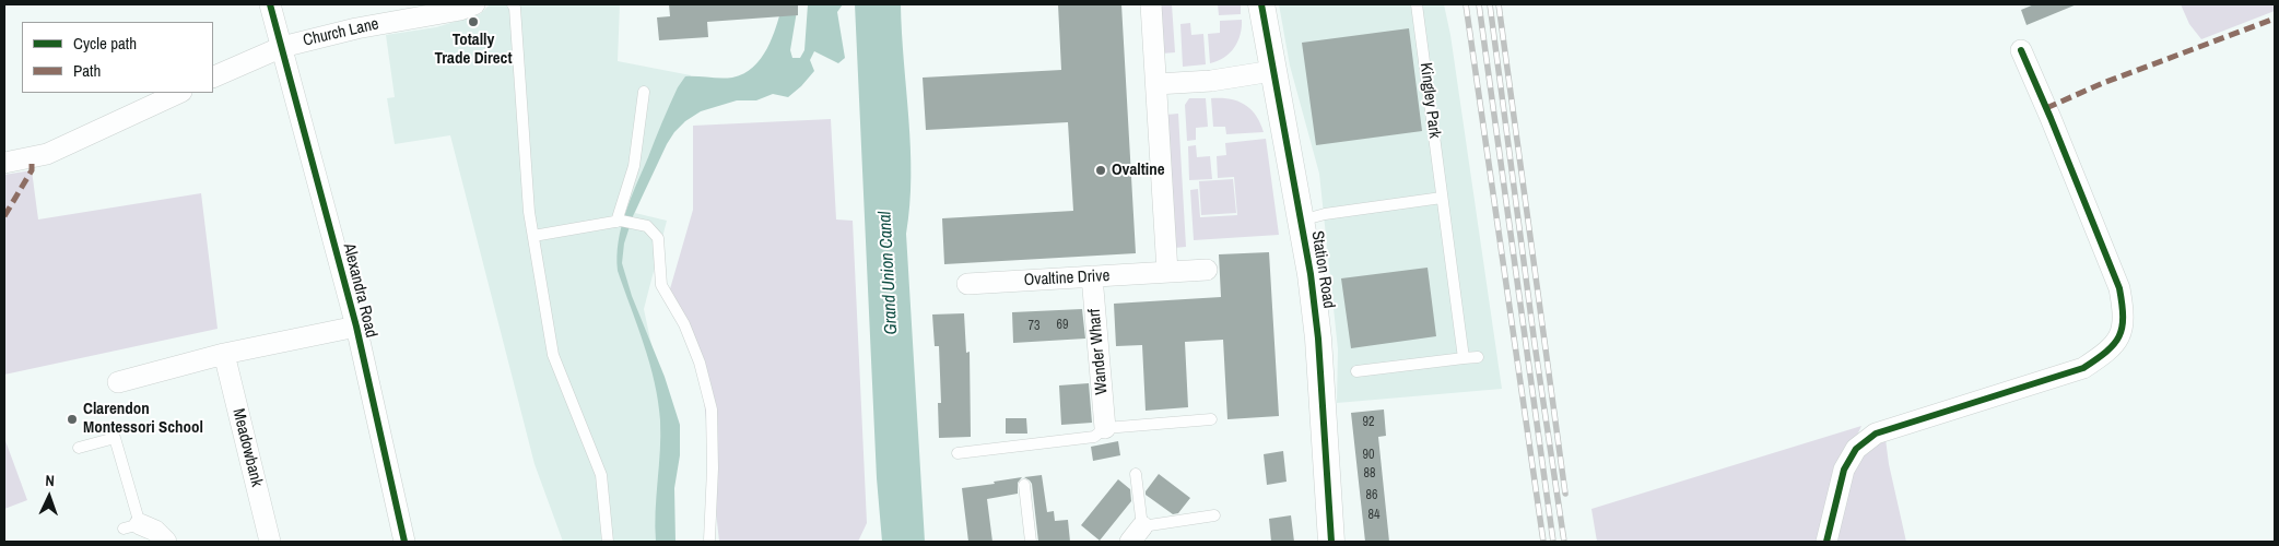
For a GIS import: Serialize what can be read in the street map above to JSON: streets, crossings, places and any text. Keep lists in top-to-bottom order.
{
  "streets": {
    "street": [
      "Church Lane",
      "Station Road",
      "Ovaltine Drive",
      "Alexandra Road",
      "Wander Wharf",
      "Meadowbank"
    ],
    "lane": ["Kingley Park"]
  },
  "crossings": [
    ["Church Lane", "Alexandra Road"],
    ["Ovaltine Drive", "Wander Wharf"]
  ],
  "water": ["Grand Union Canal"],
  "places": ["Totally Trade Direct", "Ovaltine", "Clarendon Montessori School"],
  "house_numbers": [
    "69",
    "73",
    "92",
    "90",
    "88",
    "86",
    "84"
  ],
  "legend": ["Cycle path", "Path"],
  "north": "top"
}
